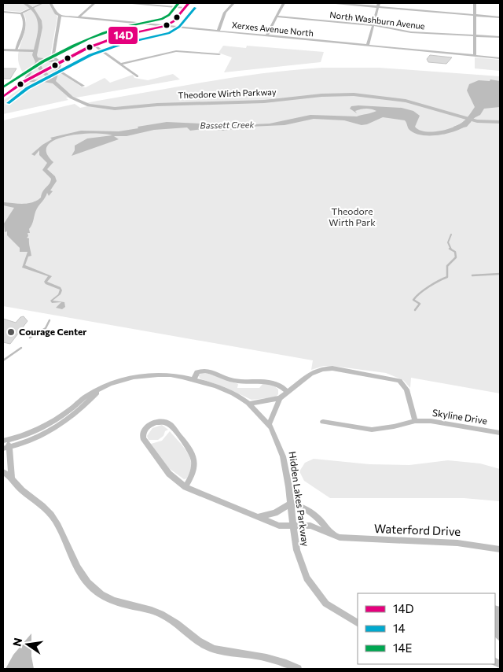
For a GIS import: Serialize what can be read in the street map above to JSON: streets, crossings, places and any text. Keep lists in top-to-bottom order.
{
  "streets": {
    "street": [
      "North Washburn Avenue",
      "Xerxes Avenue North",
      "Theodore Wirth Parkway",
      "Skyline Drive",
      "Hidden Lakes Parkway",
      "Waterford Drive"
    ]
  },
  "crossings": [
    ["Hidden Lakes Parkway", "Waterford Drive"]
  ],
  "water": ["Bassett Creek"],
  "parks": ["Theodore Wirth Park"],
  "places": ["Courage Center"],
  "lines": ["transit line 14D", "transit line 14E", "transit line 14"],
  "legend": ["14D", "14", "14E"],
  "north": "left"
}
